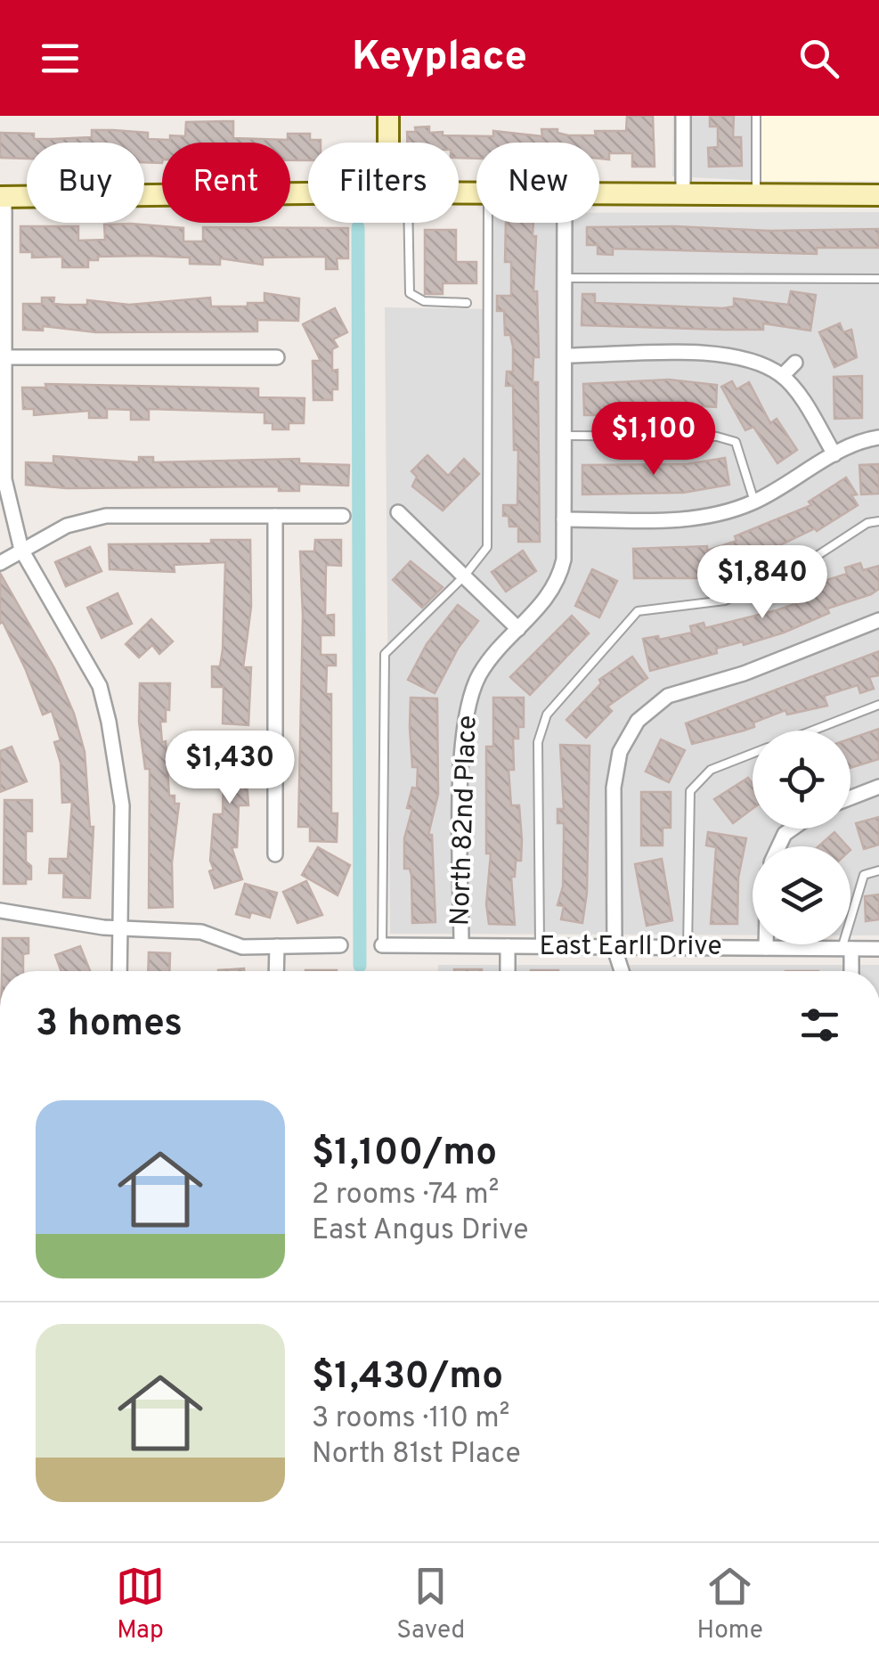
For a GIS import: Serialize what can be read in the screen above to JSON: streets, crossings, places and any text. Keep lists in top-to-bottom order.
{
  "streets": {
    "street": ["North 82nd Place", "East Earll Drive"]
  },
  "crossings": [
    ["North 82nd Place", "East Earll Drive"]
  ],
  "page": {
    "header": "Keyplace",
    "chip": [
      "Buy",
      "Rent",
      "Filters",
      "New"
    ],
    "price": ["$1,100", "$1,840", "$1,430"],
    "heading": "3 homes",
    "list": [
      {
        "name": "$1,100/mo",
        "note": "2 rooms · 74 m² · East Angus Drive"
      },
      {
        "name": "$1,430/mo",
        "note": "3 rooms · 110 m² · North 81st Place"
      }
    ],
    "tabs": ["Map", "Saved", "Home"]
  }
}
